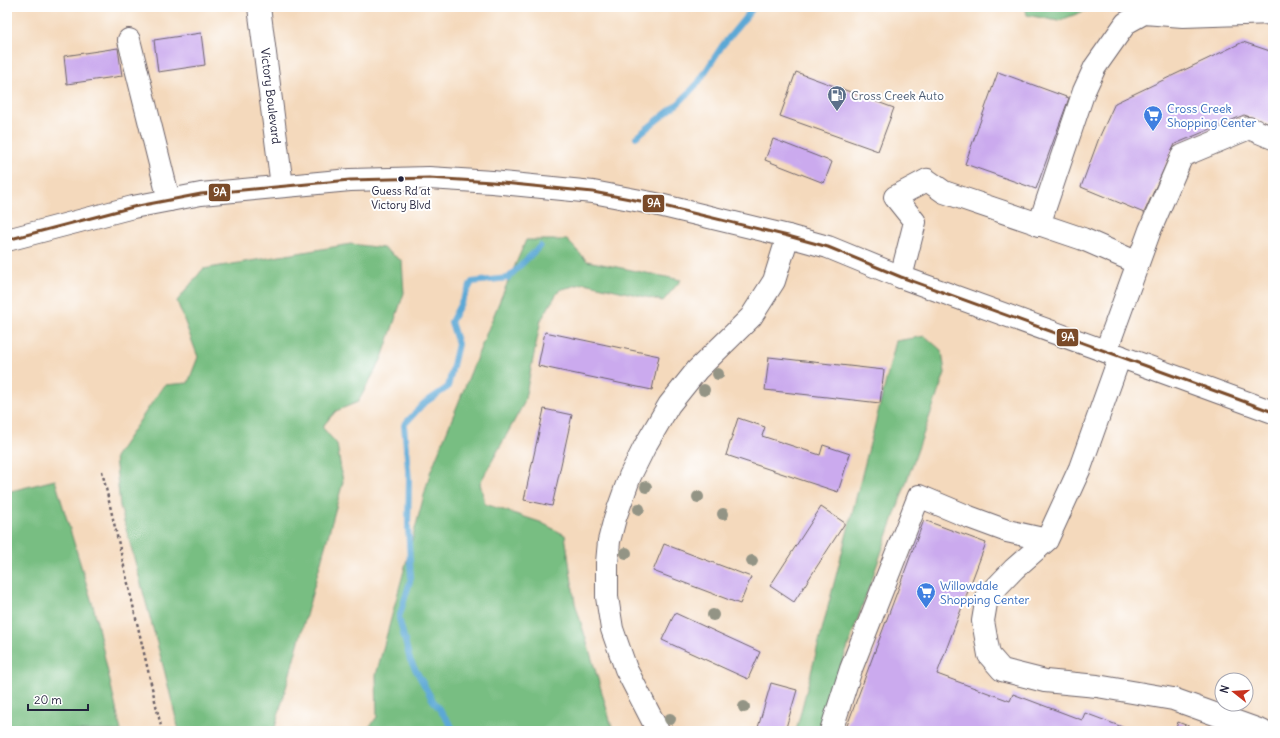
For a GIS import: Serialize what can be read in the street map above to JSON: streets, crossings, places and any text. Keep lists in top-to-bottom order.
{
  "streets": {
    "main road": ["Victory Boulevard"]
  },
  "places": {
    "fuel station": ["Cross Creek Auto"],
    "supermarket": ["Cross Creek Shopping Center", "Willowdale Shopping Center"],
    "other": ["Guess Rd at Victory Blvd"]
  },
  "lines": ["transit line 9A"],
  "scale_bar": "20 m",
  "north": "left"
}
